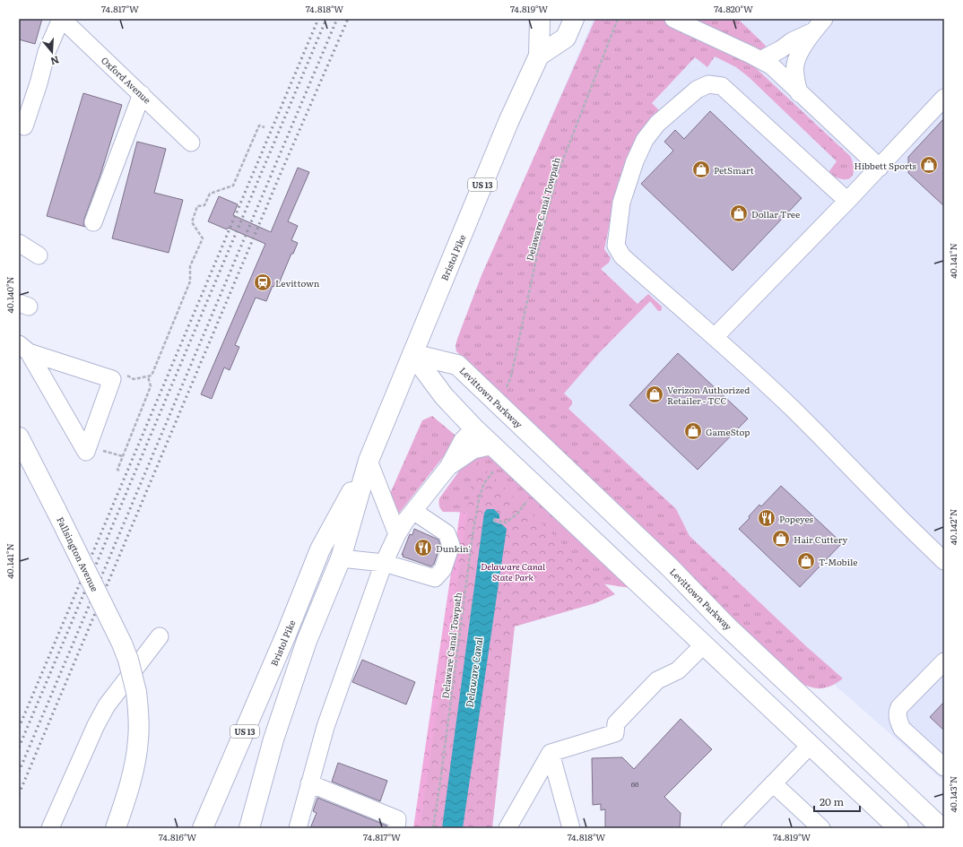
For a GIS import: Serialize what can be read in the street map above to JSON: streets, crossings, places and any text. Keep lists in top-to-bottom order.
{
  "streets": {
    "main road": [
      "US 13",
      "Bristol Pike",
      "Levittown Parkway",
      "Fallsington Avenue"
    ],
    "street": ["Oxford Avenue"],
    "path": ["Delaware Canal Towpath"]
  },
  "crossings": [
    ["Bristol Pike", "Levittown Parkway"]
  ],
  "water": ["Delaware Canal"],
  "parks": ["Delaware Canal State Park"],
  "places": {
    "shop": [
      "Hibbett Sports",
      "PetSmart",
      "Dollar Tree",
      "Verizon Authorized Retailer - TCC",
      "GameStop",
      "Hair Cuttery",
      "T-Mobile"
    ],
    "station": ["Levittown"],
    "restaurant": ["Popeyes", "Dunkin'"]
  },
  "house_numbers": ["66"],
  "scale_bar": "20 m",
  "north": "bottom",
  "coordinates": [
    "74.817°W",
    "74.818°W",
    "74.819°W",
    "74.820°W",
    "40.141°N",
    "40.140°N",
    "40.142°N",
    "40.143°N",
    "74.816°W"
  ]
}
